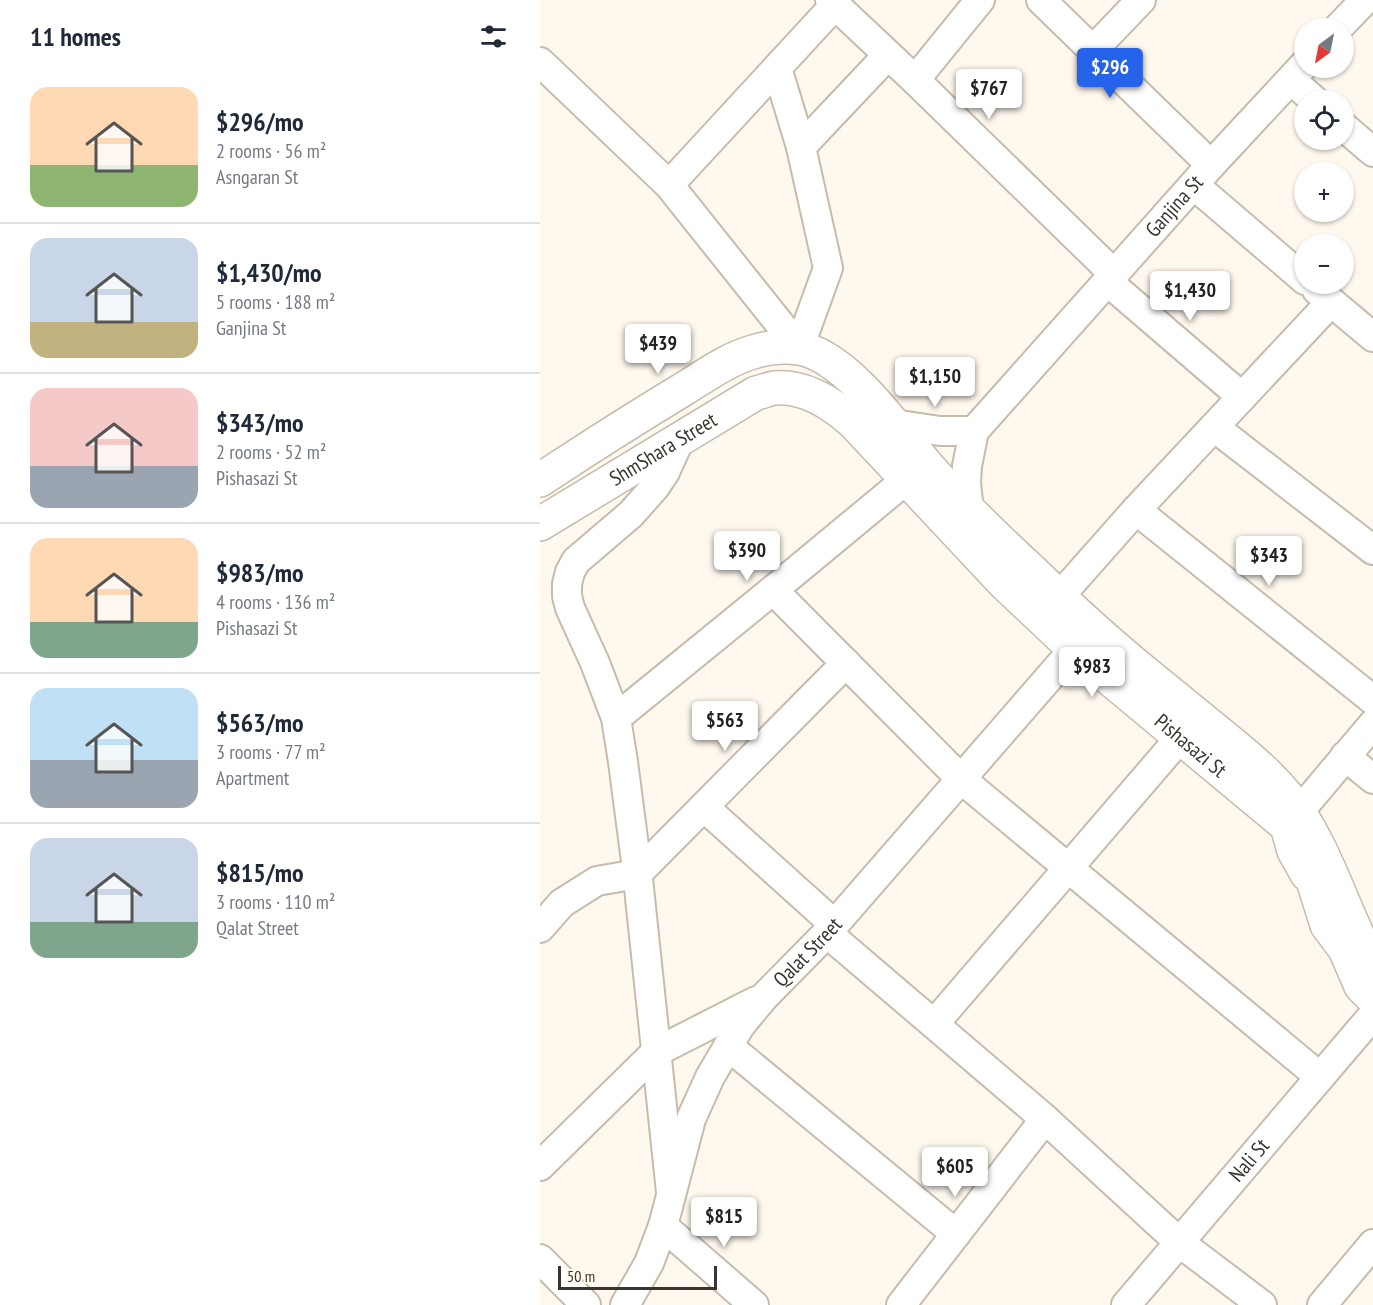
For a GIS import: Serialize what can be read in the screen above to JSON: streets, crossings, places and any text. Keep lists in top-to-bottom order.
{
  "streets": {
    "main road": ["ShmShara Street", "Pishasazi St"],
    "street": ["Ganjina St", "Qalat Street", "Nali St"]
  },
  "crossings": [
    ["Ganjina St", "Pishasazi St"],
    ["ShmShara Street", "Pishasazi St"],
    ["Pishasazi St", "Qalat Street"]
  ],
  "scale_bar": "50 m",
  "north": "bottom left",
  "page": {
    "heading": "11 homes",
    "map_buttons": ["+", "−"],
    "price": [
      "$296",
      "$767",
      "$1,430",
      "$439",
      "$1,150",
      "$390",
      "$343",
      "$983",
      "$563",
      "$605",
      "$815"
    ],
    "list": [
      {
        "name": "$296/mo",
        "note": "2 rooms · 56 m² · Asngaran St"
      },
      {
        "name": "$1,430/mo",
        "note": "5 rooms · 188 m² · Ganjina St"
      },
      {
        "name": "$343/mo",
        "note": "2 rooms · 52 m² · Pishasazi St"
      },
      {
        "name": "$983/mo",
        "note": "4 rooms · 136 m² · Pishasazi St"
      },
      {
        "name": "$563/mo",
        "note": "3 rooms · 77 m² · Apartment"
      },
      {
        "name": "$815/mo",
        "note": "3 rooms · 110 m² · Qalat Street"
      }
    ],
    "scale": "50 m"
  }
}
